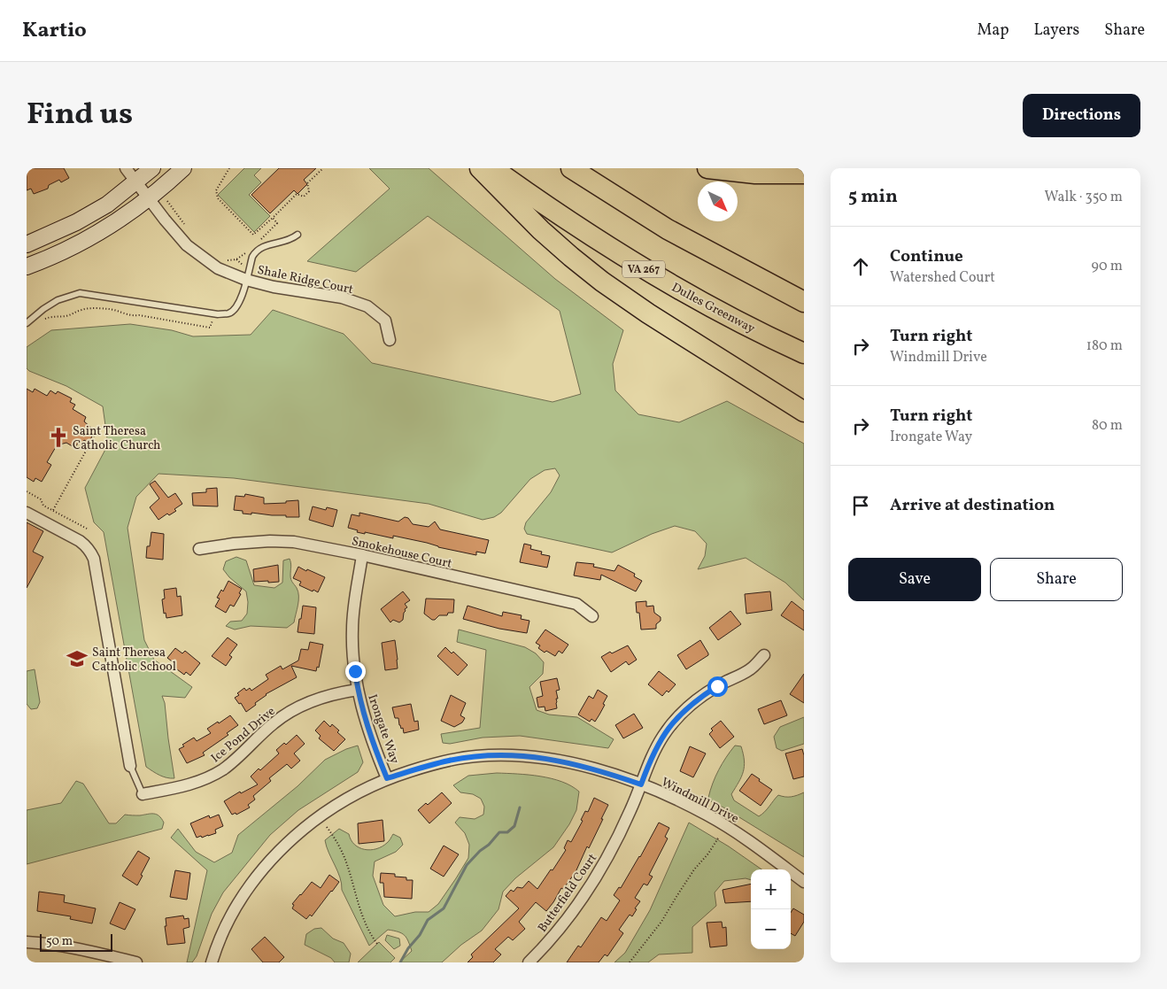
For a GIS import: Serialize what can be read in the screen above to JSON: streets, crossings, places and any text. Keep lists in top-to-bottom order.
{
  "streets": {
    "highway": ["VA 267", "Dulles Greenway"],
    "street": [
      "Shale Ridge Court",
      "Smokehouse Court",
      "Irongate Way",
      "Ice Pond Drive",
      "Windmill Drive",
      "Butterfield Court"
    ]
  },
  "crossings": [
    ["Smokehouse Court", "Irongate Way"],
    ["Irongate Way", "Ice Pond Drive"],
    ["Irongate Way", "Windmill Drive"],
    ["Windmill Drive", "Butterfield Court"]
  ],
  "places": {
    "church": ["Saint Theresa Catholic Church"],
    "school or university": ["Saint Theresa Catholic School"]
  },
  "scale_bar": "50 m",
  "north": "bottom right",
  "page": {
    "header": "Kartio",
    "nav": ["Map", "Layers", "Share"],
    "title": "Find us",
    "buttons": [
      "Directions",
      ["Save", "Share"]
    ],
    "heading": ["5 min", "Walk · 350 m"],
    "list": [
      ["Continue", "Watershed Court", "90 m"],
      ["Turn right", "Windmill Drive", "180 m"],
      ["Turn right", "Irongate Way", "80 m"],
      "Arrive at destination"
    ],
    "map_buttons": ["+", "−"],
    "scale": "50 m"
  }
}
